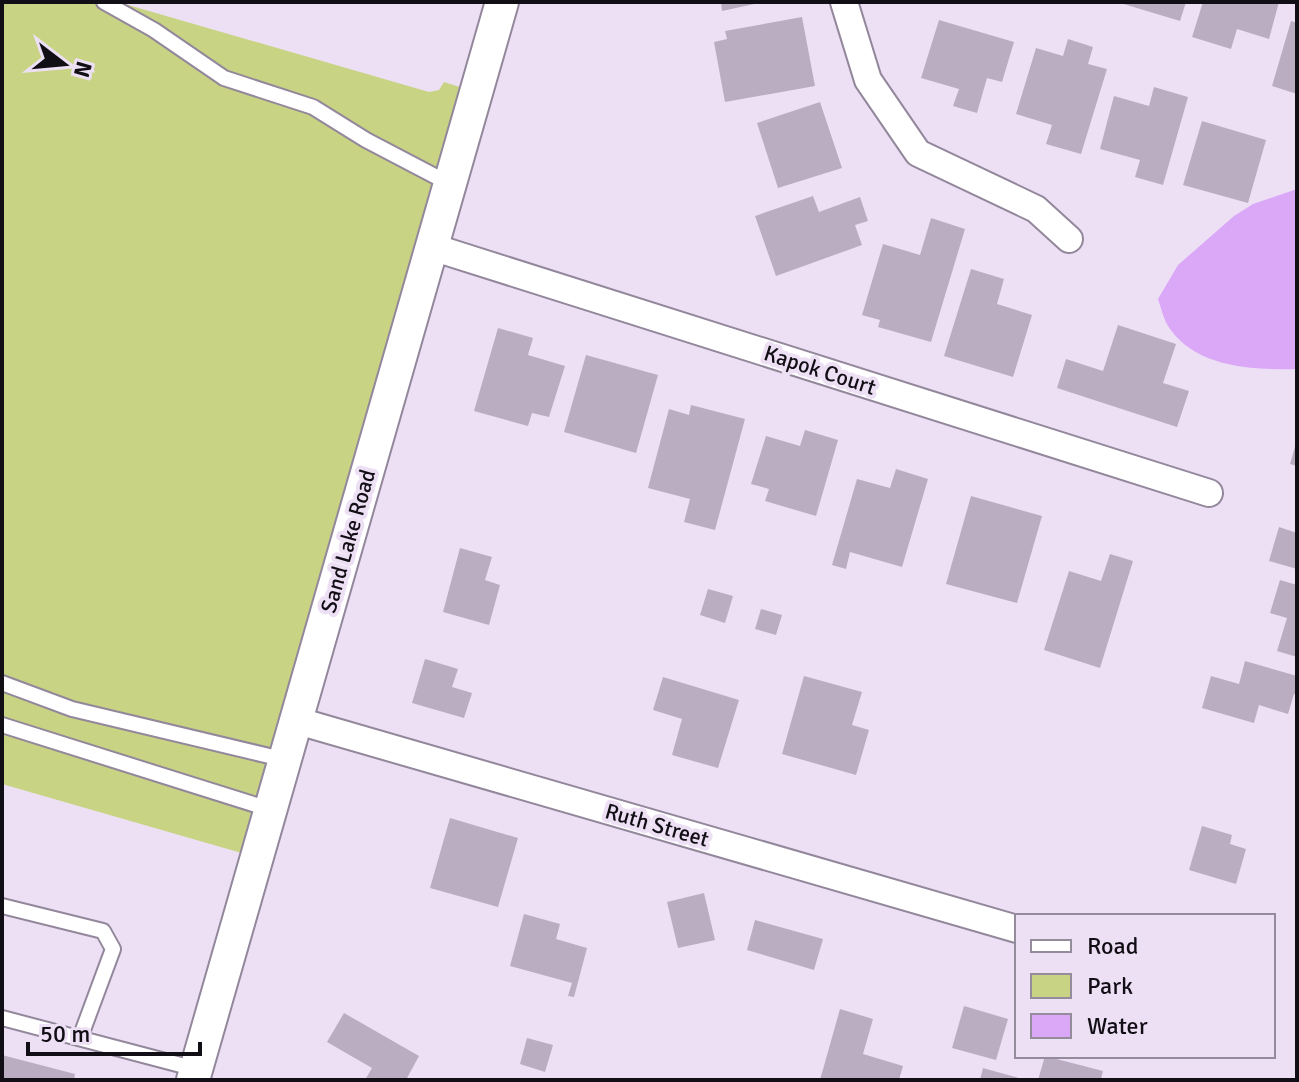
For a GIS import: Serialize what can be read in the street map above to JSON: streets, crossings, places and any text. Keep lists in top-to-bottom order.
{
  "streets": {
    "street": ["Kapok Court", "Sand Lake Road", "Ruth Street"]
  },
  "crossings": [
    ["Kapok Court", "Sand Lake Road"],
    ["Sand Lake Road", "Ruth Street"]
  ],
  "legend": ["Road", "Park", "Water"],
  "scale_bar": "50 m",
  "north": "right"
}
